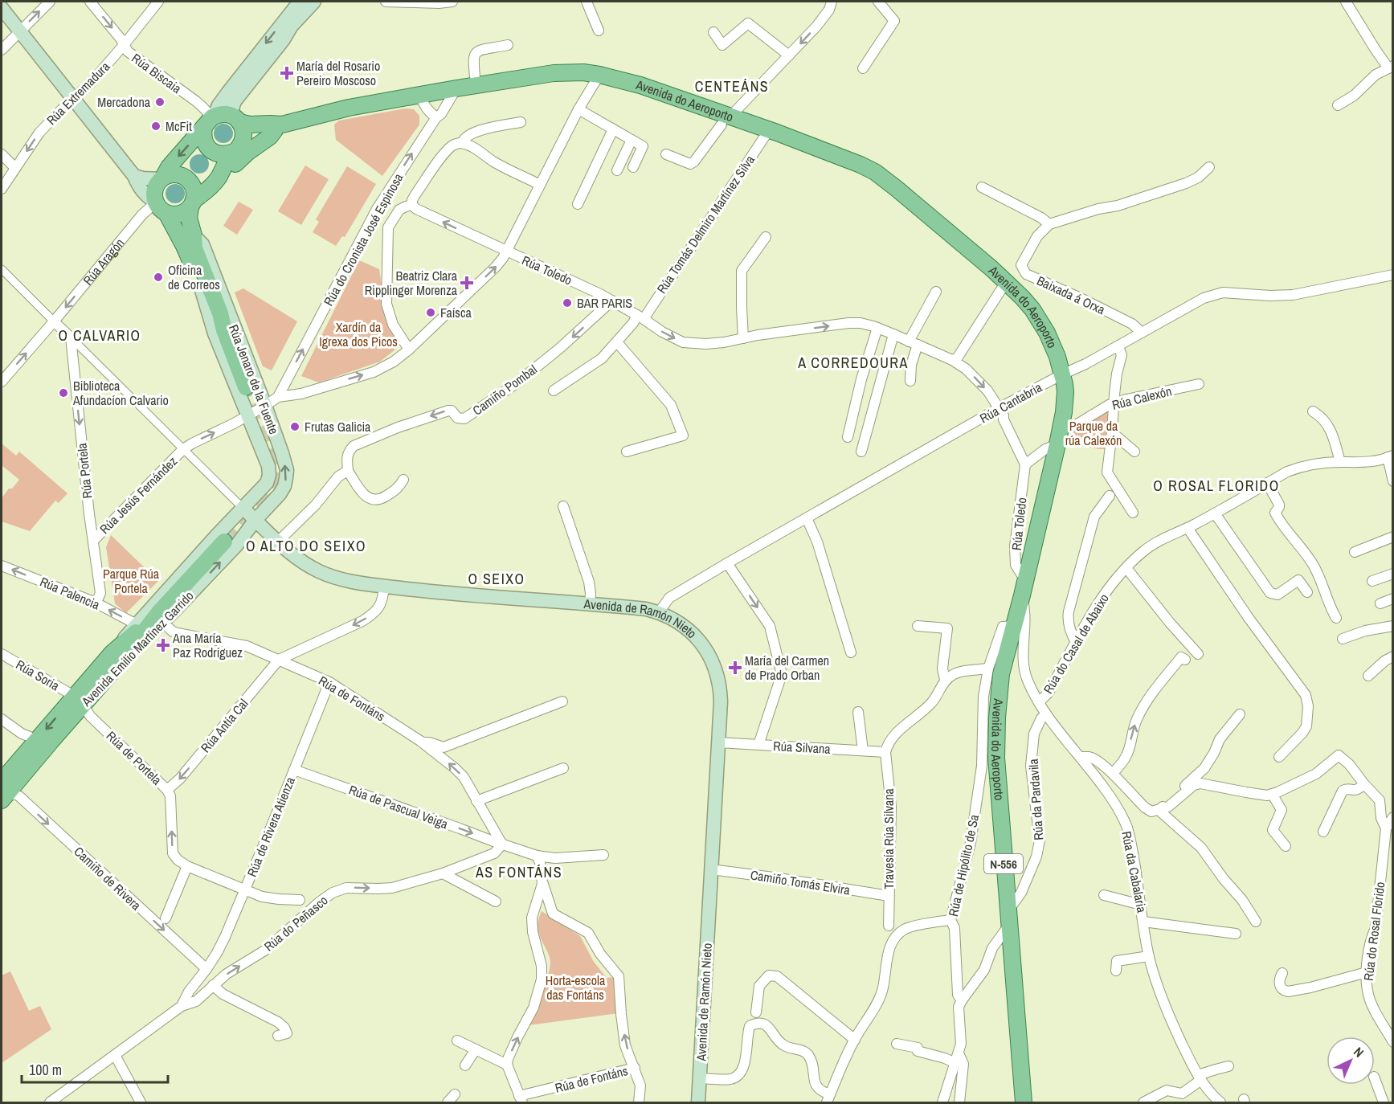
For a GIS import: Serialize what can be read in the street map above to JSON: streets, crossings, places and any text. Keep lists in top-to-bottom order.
{
  "streets": {
    "main road": [
      "Avenida do Aeroporto",
      "Rúa Jenaro de la Fuente",
      "Avenida de Ramón Nieto",
      "Avenida Emilio Martínez Garrido",
      "N-556"
    ],
    "street": [
      "Rúa Biscaia",
      "Rúa Extremadura",
      "Rúa Tomás Delmiro Martínez Silva",
      "Rúa do Cronista José Espinosa",
      "Rúa Aragón",
      "Rúa Toledo",
      "Baixada á Orxa",
      "Camiño Pombal",
      "Rúa Calexón",
      "Rúa Cantabria",
      "Rúa Portela",
      "Rúa Jesús Fernández",
      "Rúa Palencia",
      "Rúa do Casal de Abaixo",
      "Rúa Soria",
      "Rúa de Fontáns",
      "Rúa Antía Cal",
      "Rúa Silvana",
      "Rúa de Portela",
      "Rúa da Pardavila",
      "Rúa de Pascual Veiga",
      "Rúa de Rivera Atienza",
      "Travesía Rúa Silvana",
      "Rúa de Hipólito de Sa",
      "Rúa da Cabalaria",
      "Camiño de Rivera",
      "Camiño Tomás Elvira",
      "Rúa do Peñasco",
      "Rúa do Rosal Florido"
    ]
  },
  "crossings": [
    ["Rúa Biscaia", "Rúa Extremadura"],
    ["Rúa Biscaia", "Avenida do Aeroporto"],
    ["Avenida do Aeroporto", "Rúa Tomás Delmiro Martínez Silva"],
    ["Avenida do Aeroporto", "Rúa do Cronista José Espinosa"],
    ["Avenida do Aeroporto", "Rúa Toledo"],
    ["Avenida do Aeroporto", "Rúa Calexón"],
    ["Avenida do Aeroporto", "Rúa Cantabria"],
    ["Avenida do Aeroporto", "Rúa da Pardavila"],
    ["Avenida do Aeroporto", "Rúa de Hipólito de Sa"],
    ["Avenida do Aeroporto", "Rúa da Cabalaria"],
    ["Rúa Tomás Delmiro Martínez Silva", "Rúa Toledo"],
    ["Rúa do Cronista José Espinosa", "Rúa Toledo"],
    ["Rúa Aragón", "Rúa Jenaro de la Fuente"],
    ["Rúa Toledo", "Rúa Jenaro de la Fuente"],
    ["Rúa Toledo", "Camiño Pombal"],
    ["Rúa Toledo", "Rúa Cantabria"],
    ["Rúa Toledo", "Rúa Jesús Fernández"],
    ["Rúa Toledo", "Avenida de Ramón Nieto"],
    ["Baixada á Orxa", "Rúa Cantabria"],
    ["Rúa Jenaro de la Fuente", "Avenida de Ramón Nieto"],
    ["Rúa Jenaro de la Fuente", "Avenida Emilio Martínez Garrido"],
    ["Rúa Cantabria", "Avenida de Ramón Nieto"],
    ["Rúa Portela", "Rúa Jesús Fernández"],
    ["Rúa Portela", "Rúa Palencia"],
    ["Rúa Portela", "Avenida de Ramón Nieto"],
    ["Rúa Jesús Fernández", "Avenida de Ramón Nieto"],
    ["Rúa Palencia", "Avenida Emilio Martínez Garrido"],
    ["Avenida de Ramón Nieto", "Avenida Emilio Martínez Garrido"],
    ["Avenida de Ramón Nieto", "Rúa Silvana"],
    ["Avenida de Ramón Nieto", "Camiño Tomás Elvira"],
    ["Rúa do Casal de Abaixo", "Rúa da Cabalaria"],
    ["Avenida Emilio Martínez Garrido", "Rúa Soria"],
    ["Avenida Emilio Martínez Garrido", "Rúa de Fontáns"],
    ["Avenida Emilio Martínez Garrido", "Rúa de Portela"],
    ["Avenida Emilio Martínez Garrido", "Camiño de Rivera"],
    ["Rúa Soria", "Rúa de Portela"],
    ["Rúa de Fontáns", "Rúa Antía Cal"],
    ["Rúa de Fontáns", "Rúa de Pascual Veiga"],
    ["Rúa de Fontáns", "Rúa de Rivera Atienza"],
    ["Rúa de Fontáns", "Rúa do Peñasco"],
    ["Rúa Antía Cal", "Rúa de Portela"],
    ["Rúa Silvana", "Travesía Rúa Silvana"],
    ["Rúa de Portela", "Rúa de Rivera Atienza"],
    ["Rúa da Pardavila", "Rúa de Hipólito de Sa"],
    ["Rúa da Pardavila", "Rúa da Cabalaria"],
    ["Rúa de Pascual Veiga", "Rúa de Rivera Atienza"],
    ["Rúa de Pascual Veiga", "Rúa do Peñasco"],
    ["Rúa de Rivera Atienza", "Camiño de Rivera"],
    ["Travesía Rúa Silvana", "Camiño Tomás Elvira"]
  ],
  "one_way": [
    "Rúa Extremadura",
    "Rúa do Cronista José Espinosa",
    "Rúa Toledo",
    "Camiño Pombal",
    "Rúa Portela",
    "Rúa Palencia",
    "Rúa de Fontáns",
    "Rúa Antía Cal",
    "Rúa de Pascual Veiga",
    "Camiño de Rivera",
    "Rúa do Peñasco"
  ],
  "districts": [
    "CENTEÁNS",
    "O CALVARIO",
    "A CORREDOURA",
    "O ROSAL FLORIDO",
    "O ALTO DO SEIXO",
    "O SEIXO",
    "AS FONTÁNS"
  ],
  "parks": [
    "Xardín da Igrexa dos Picos",
    "Parque da rúa Calexón",
    "Parque Rúa Portela",
    "Horta-escola das Fontáns"
  ],
  "places": {
    "health": [
      "María del Rosario Pereiro Moscoso",
      "Beatriz Clara Ripplinger Morenza",
      "Ana María Paz Rodríguez",
      "María del Carmen de Prado Orban"
    ],
    "other": [
      "Mercadona",
      "McFit",
      "Oficina de Correos",
      "BAR PARIS",
      "Faísca",
      "Biblioteca Afundacíon Calvario",
      "Frutas Galicia"
    ]
  },
  "scale_bar": "100 m",
  "north": "top right"
}
